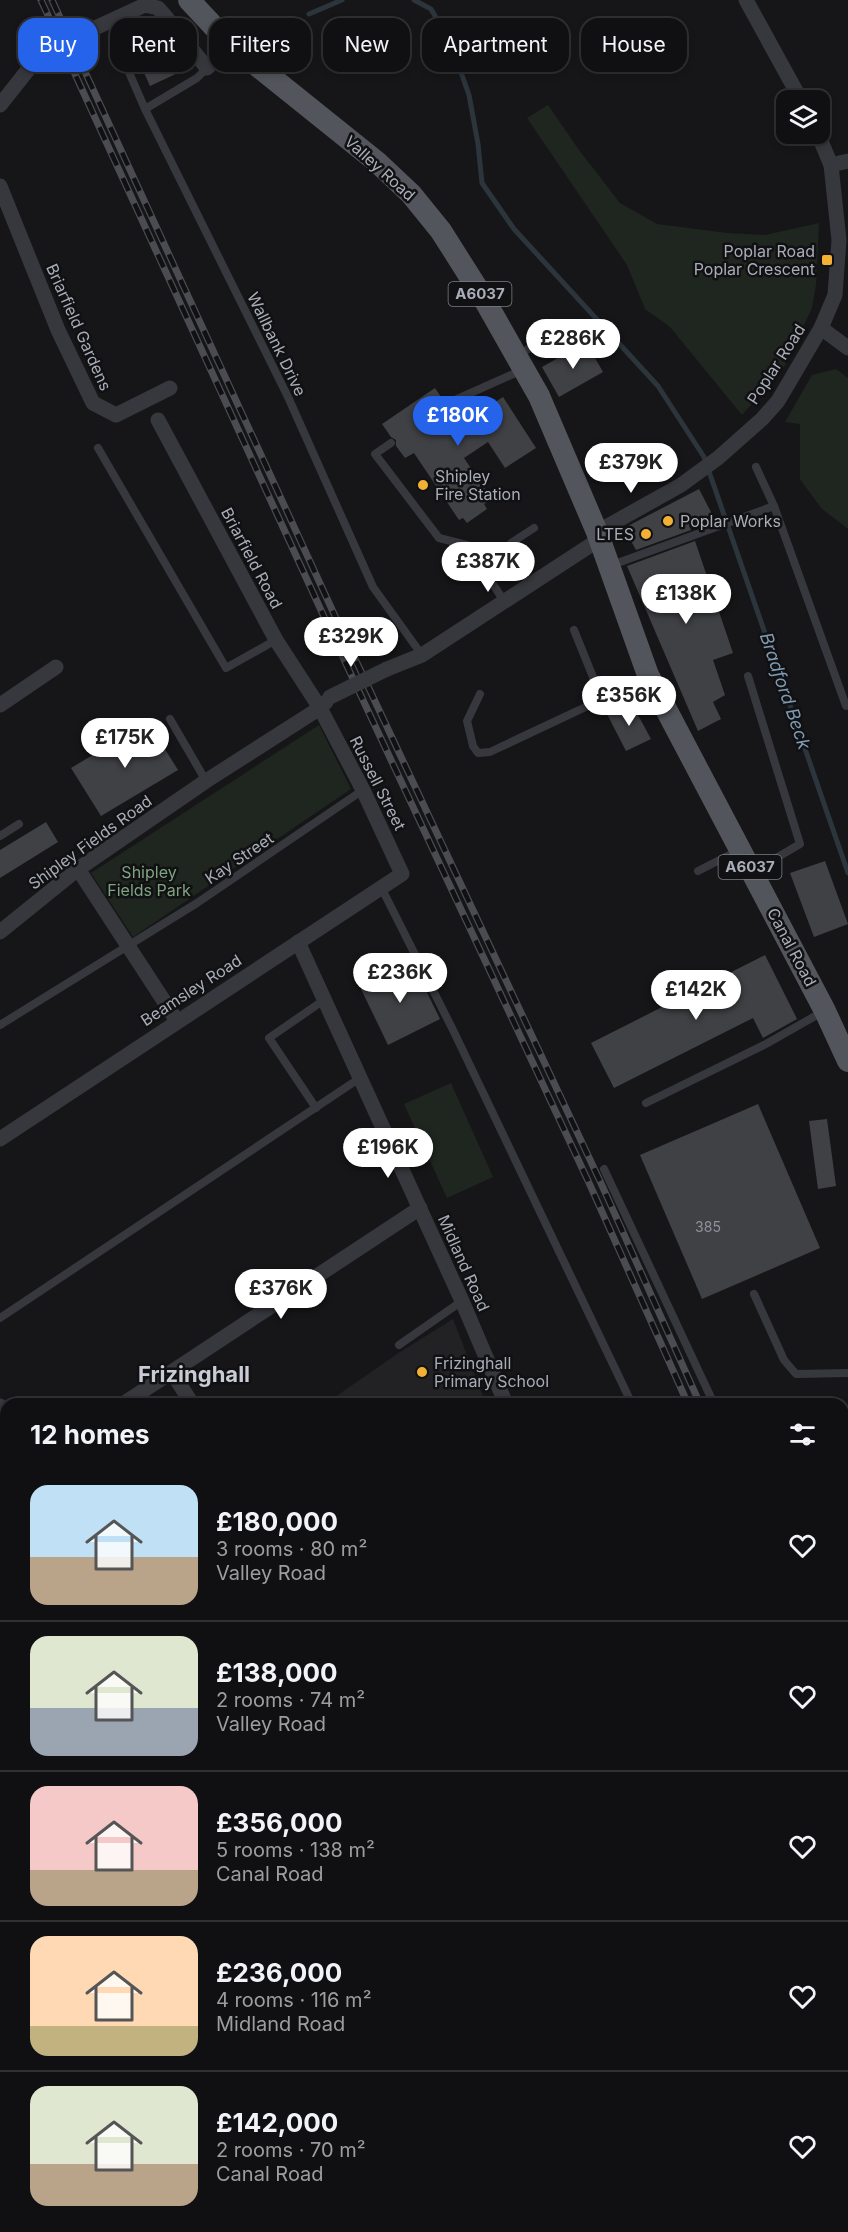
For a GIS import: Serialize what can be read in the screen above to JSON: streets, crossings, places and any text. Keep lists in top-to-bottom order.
{
  "streets": {
    "main road": ["Valley Road", "A6037", "Canal Road"],
    "street": [
      "Briarfield Gardens",
      "Poplar Road",
      "Briarfield Road",
      "Russell Street",
      "Shipley Fields Road",
      "Beamsley Road",
      "Midland Road"
    ],
    "lane": ["Wallbank Drive", "Kay Street"]
  },
  "crossings": [
    ["Valley Road", "Poplar Road"],
    ["Valley Road", "Shipley Fields Road"],
    ["Valley Road", "Canal Road"],
    ["Wallbank Drive", "Shipley Fields Road"],
    ["Poplar Road", "Shipley Fields Road"],
    ["Briarfield Road", "Russell Street"],
    ["Briarfield Road", "Shipley Fields Road"],
    ["Russell Street", "Shipley Fields Road"],
    ["Russell Street", "Kay Street"],
    ["Russell Street", "Beamsley Road"],
    ["Beamsley Road", "Midland Road"]
  ],
  "districts": ["Frizinghall"],
  "water": ["Bradford Beck"],
  "parks": ["Shipley Fields Park"],
  "places": {
    "transit": ["Poplar Road Poplar Crescent"],
    "other": [
      "Shipley Fire Station",
      "Poplar Works",
      "LTES",
      "Frizinghall Primary School"
    ]
  },
  "house_numbers": ["385"],
  "page": {
    "chip": [
      "Buy",
      "Rent",
      "Filters",
      "New",
      "Apartment",
      "House"
    ],
    "price": [
      "£286K",
      "£180K",
      "£379K",
      "£387K",
      "£138K",
      "£329K",
      "£356K",
      "£175K",
      "£236K",
      "£142K",
      "£196K",
      "£376K"
    ],
    "heading": "12 homes",
    "list": [
      {
        "name": "£180,000",
        "note": "3 rooms · 80 m² · Valley Road"
      },
      {
        "name": "£138,000",
        "note": "2 rooms · 74 m² · Valley Road"
      },
      {
        "name": "£356,000",
        "note": "5 rooms · 138 m² · Canal Road"
      },
      {
        "name": "£236,000",
        "note": "4 rooms · 116 m² · Midland Road"
      },
      {
        "name": "£142,000",
        "note": "2 rooms · 70 m² · Canal Road"
      }
    ]
  }
}
